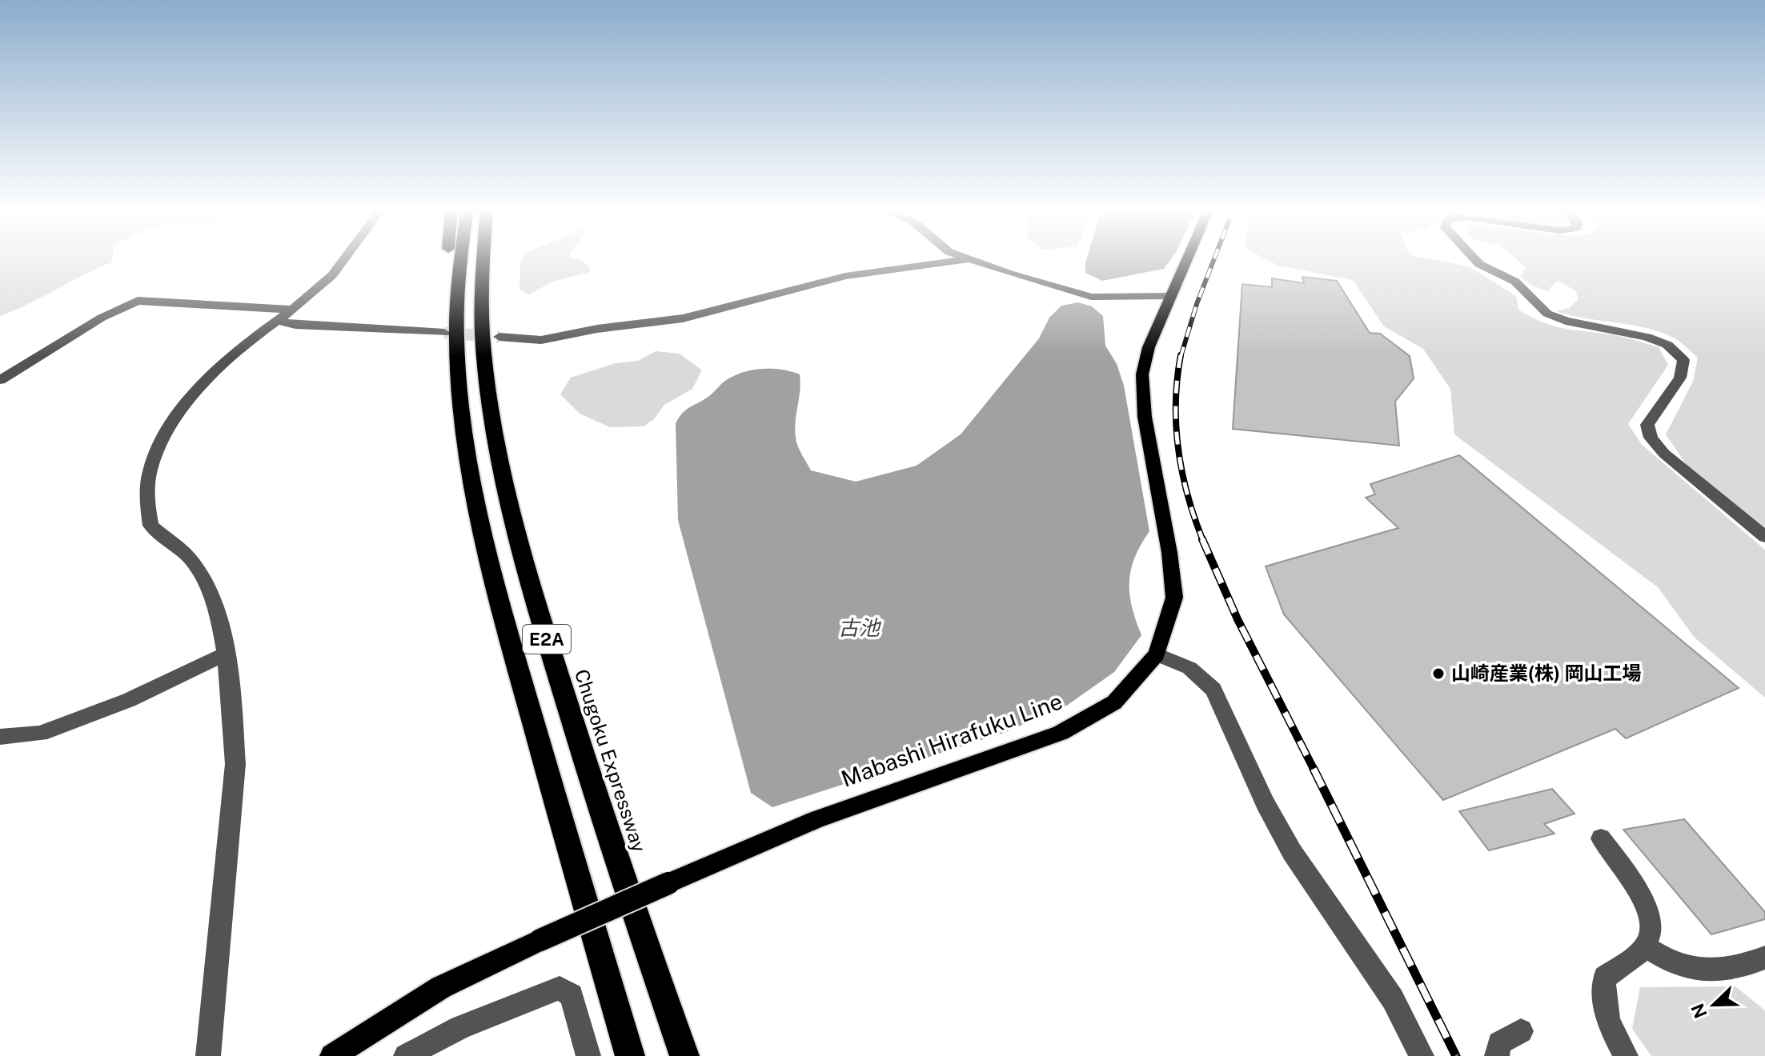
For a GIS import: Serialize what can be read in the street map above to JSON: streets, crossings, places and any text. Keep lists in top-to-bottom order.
{
  "streets": {
    "highway": ["E2A", "Chugoku Expressway"],
    "main road": ["Mabashi Hirafuku Line"]
  },
  "water": ["古池"],
  "places": ["山崎産業(株) 岡山工場"],
  "north": "bottom left"
}
